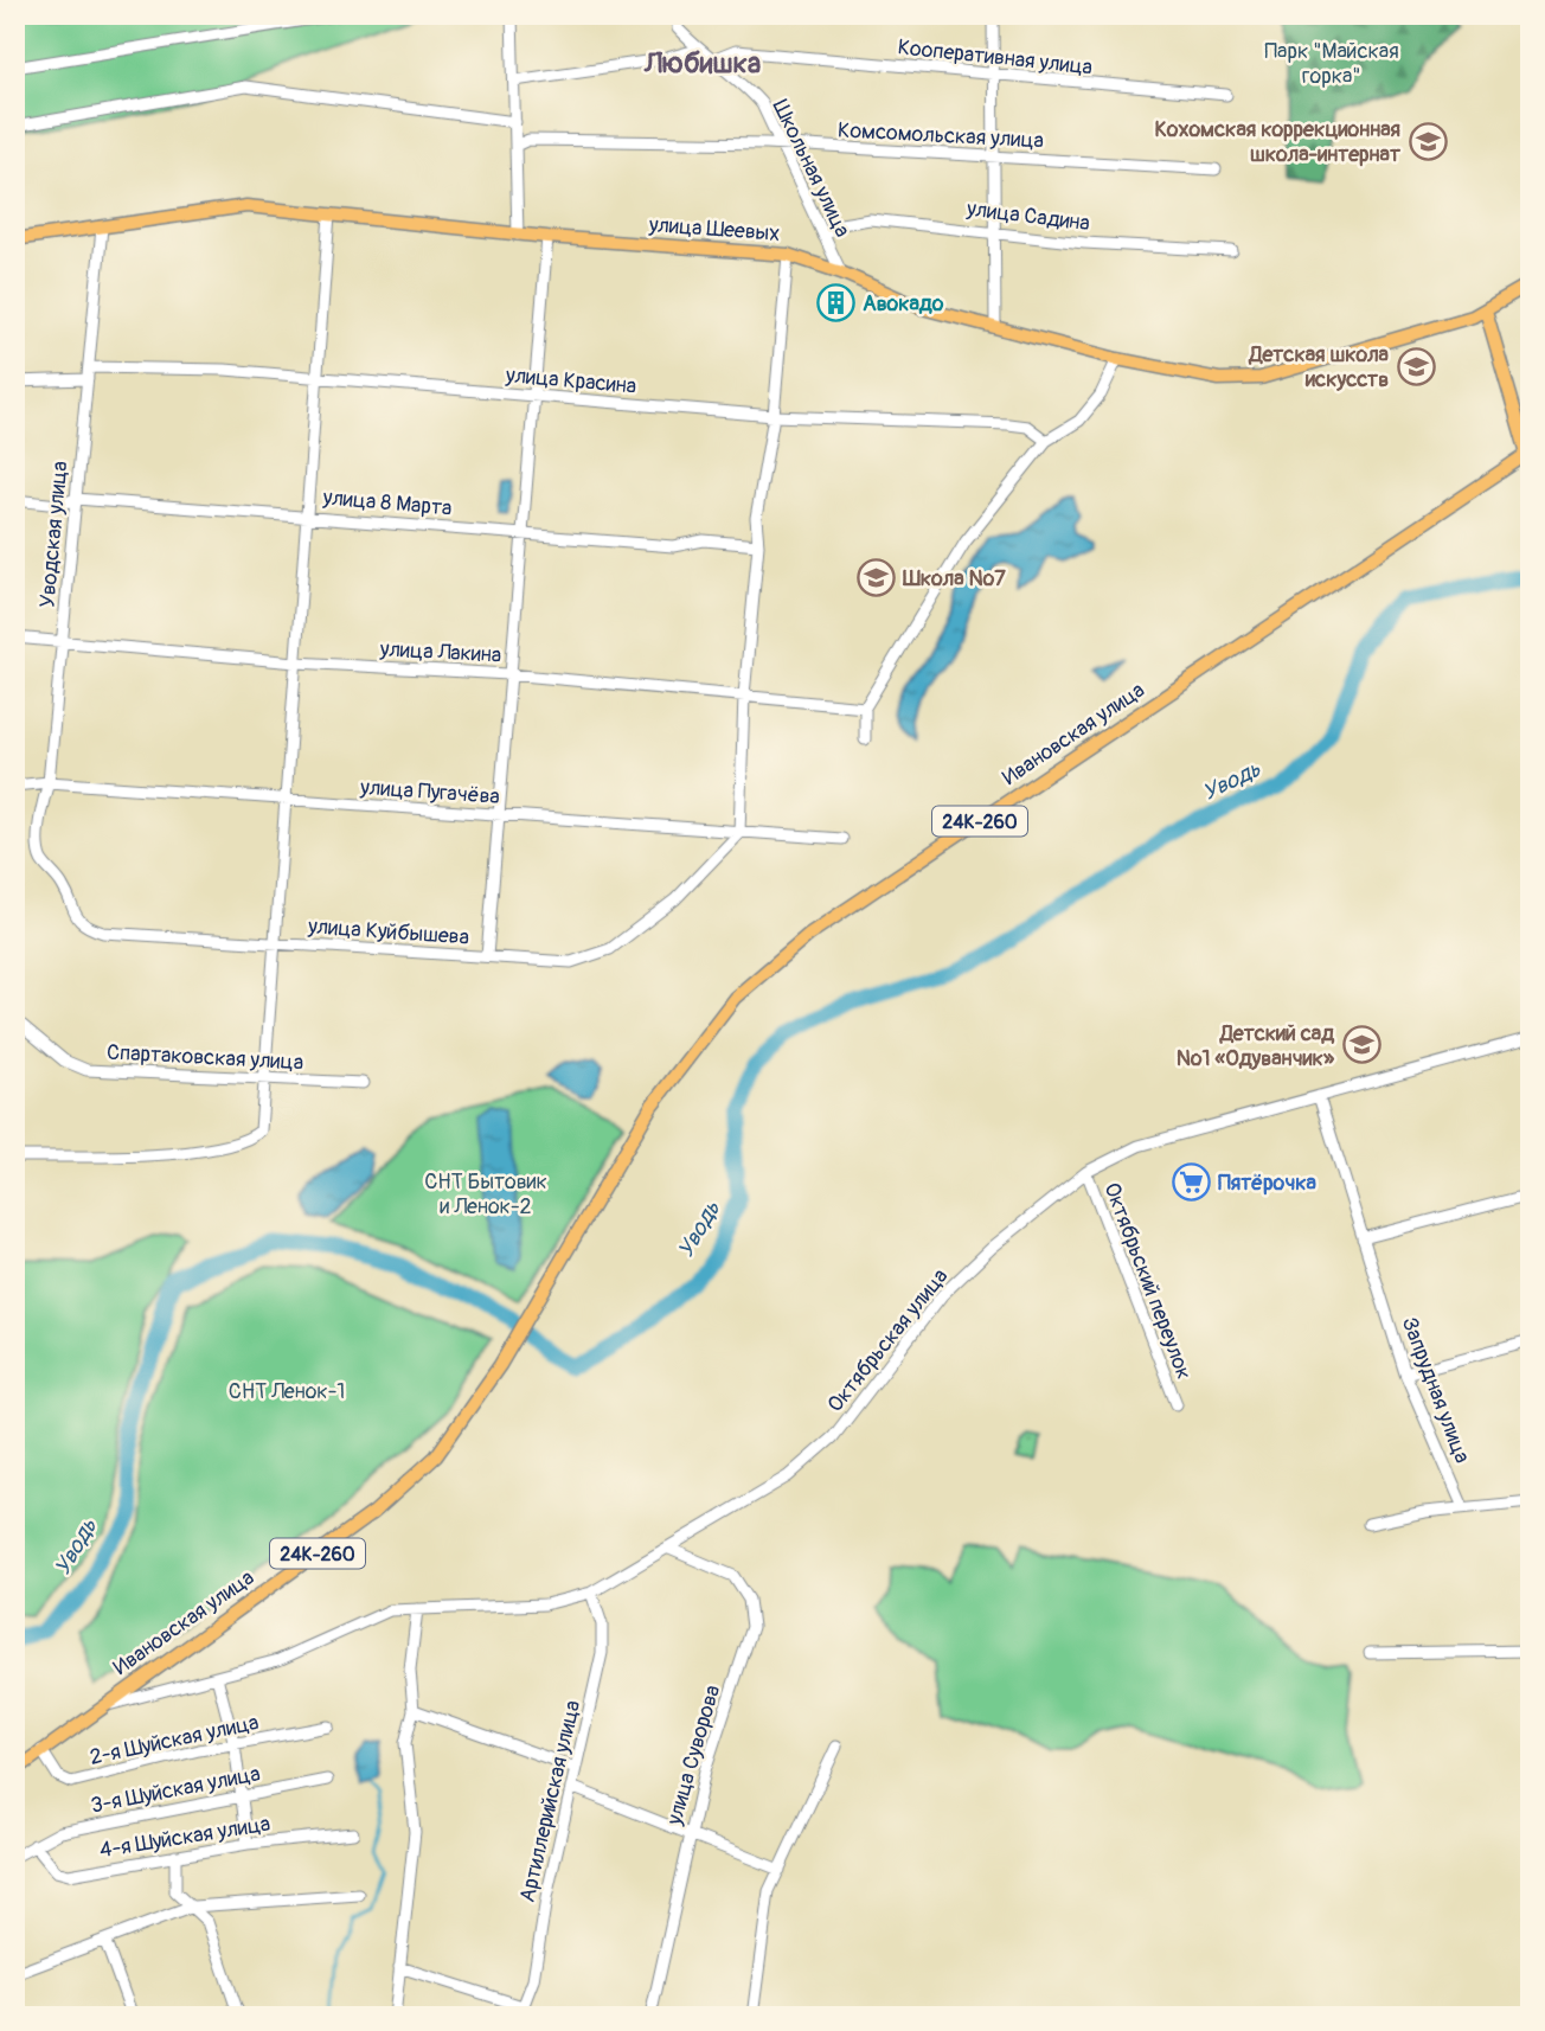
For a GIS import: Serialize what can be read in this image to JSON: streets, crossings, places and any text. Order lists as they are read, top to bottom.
{
  "streets": {
    "main road": ["улица Шеевых", "Ивановская улица", "24К-260"],
    "street": [
      "Кооперативная улица",
      "Комсомольская улица",
      "Школьная улица",
      "улица Садина",
      "улица Красина",
      "улица 8 Марта",
      "Уводская улица",
      "улица Лакина",
      "улица Пугачёва",
      "улица Куйбышева",
      "Спартаковская улица",
      "Октябрьский переулок",
      "Октябрьская улица",
      "Запрудная улица",
      "2-я Шуйская улица",
      "улица Суворова",
      "3-я Шуйская улица",
      "Артиллерийская улица",
      "4-я Шуйская улица"
    ]
  },
  "crossings": [
    ["Кооперативная улица", "Школьная улица"],
    ["Комсомольская улица", "Школьная улица"],
    ["Школьная улица", "улица Садина"],
    ["Школьная улица", "улица Шеевых"],
    ["улица Шеевых", "Уводская улица"],
    ["улица Красина", "Уводская улица"],
    ["улица 8 Марта", "Уводская улица"],
    ["Уводская улица", "улица Лакина"],
    ["Уводская улица", "улица Пугачёва"],
    ["Уводская улица", "улица Куйбышева"],
    ["Ивановская улица", "24К-260"],
    ["Ивановская улица", "Октябрьская улица"],
    ["улица Пугачёва", "улица Куйбышева"],
    ["24К-260", "Октябрьская улица"],
    ["24К-260", "2-я Шуйская улица"],
    ["Октябрьский переулок", "Октябрьская улица"],
    ["Октябрьская улица", "Запрудная улица"],
    ["Октябрьская улица", "улица Суворова"],
    ["Октябрьская улица", "Артиллерийская улица"],
    ["3-я Шуйская улица", "4-я Шуйская улица"]
  ],
  "districts": ["Любишка"],
  "water": ["Уводь"],
  "parks": ["Парк \"Майская горка\"", "СНТ Бытовик и Ленок-2", "СНТ Ленок-1"],
  "places": {
    "school or university": [
      "Кохомская коррекционная школа-интернат",
      "Детская школа искусств",
      "Школа №7",
      "Детский сад №1 «Одуванчик»"
    ],
    "building": ["Авокадо"],
    "supermarket": ["Пятёрочка"]
  }
}
